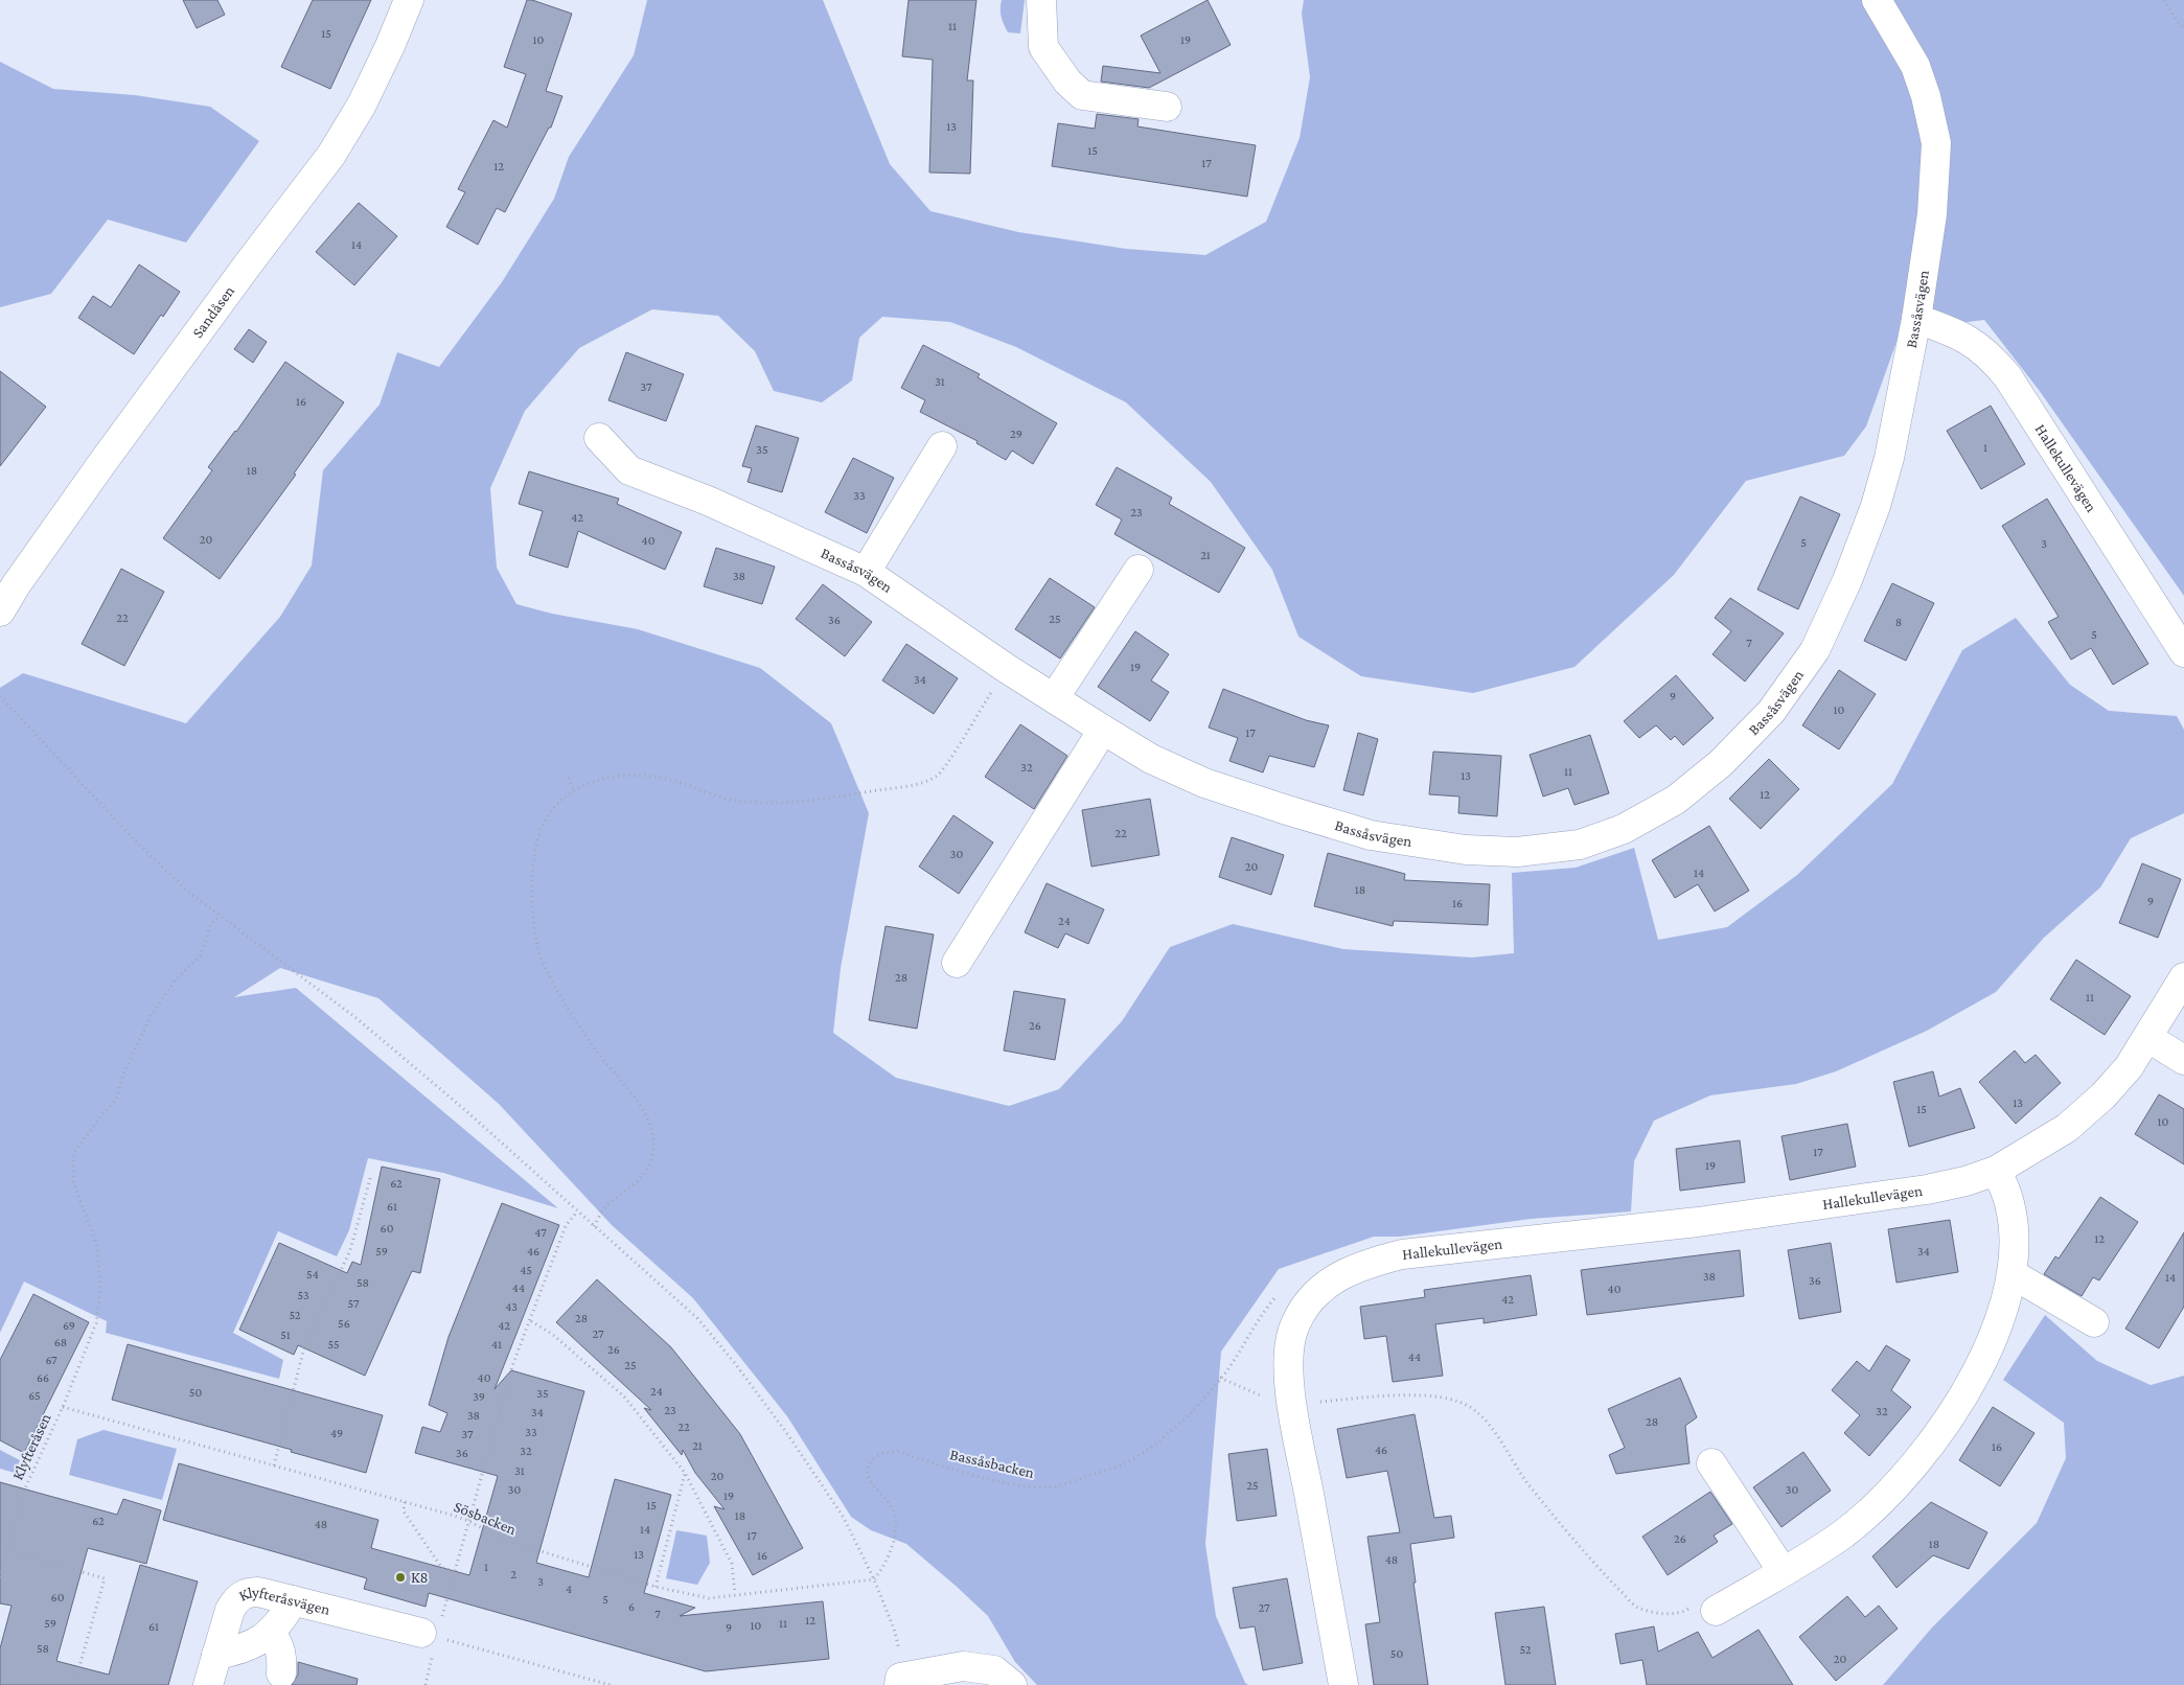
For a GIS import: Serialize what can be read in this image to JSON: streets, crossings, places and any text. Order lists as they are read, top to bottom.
{
  "streets": {
    "street": [
      "Bassåsvägen",
      "Sandåsen",
      "Hallekullevägen",
      "Klyfteråsvägen"
    ],
    "path": ["Klyfteråsen", "Bassåsbacken", "Sösbacken"]
  },
  "crossings": [
    ["Bassåsvägen", "Hallekullevägen"],
    ["Klyfteråsen", "Sösbacken"],
    ["Bassåsbacken", "Sösbacken"]
  ],
  "places": ["K8"],
  "house_numbers": [
    "11",
    "15",
    "10",
    "19",
    "13",
    "15",
    "17",
    "12",
    "14",
    "31",
    "37",
    "16",
    "29",
    "1",
    "35",
    "18",
    "33",
    "23",
    "42",
    "20",
    "40",
    "5",
    "3",
    "21",
    "38",
    "22",
    "25",
    "36",
    "8",
    "5",
    "7",
    "19",
    "34",
    "9",
    "10",
    "17",
    "32",
    "11",
    "13",
    "12",
    "22",
    "30",
    "20",
    "14",
    "18",
    "9",
    "16",
    "24",
    "28",
    "11",
    "26",
    "13",
    "15",
    "10",
    "17",
    "19",
    "62",
    "61",
    "60",
    "47",
    "12",
    "59",
    "46",
    "34",
    "45",
    "54",
    "38",
    "14",
    "36",
    "58",
    "44",
    "40",
    "53",
    "42",
    "57",
    "43",
    "52",
    "28",
    "56",
    "69",
    "42",
    "27",
    "51",
    "68",
    "55",
    "41",
    "26",
    "44",
    "67",
    "25",
    "66",
    "40",
    "24",
    "50",
    "35",
    "65",
    "39",
    "23",
    "32",
    "34",
    "38",
    "28",
    "22",
    "33",
    "49",
    "37",
    "21",
    "16",
    "46",
    "32",
    "36",
    "31",
    "20",
    "25",
    "30",
    "30",
    "19",
    "15",
    "18",
    "62",
    "48",
    "14",
    "17",
    "26",
    "18",
    "13",
    "16",
    "48",
    "1",
    "2",
    "3",
    "4",
    "60",
    "5",
    "6",
    "27",
    "7",
    "12",
    "59",
    "11",
    "10",
    "61",
    "9",
    "58",
    "52",
    "50",
    "20"
  ]
}
